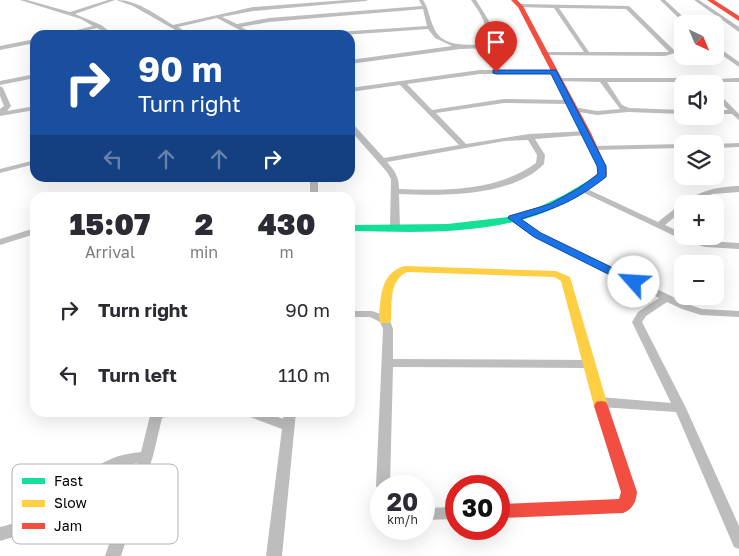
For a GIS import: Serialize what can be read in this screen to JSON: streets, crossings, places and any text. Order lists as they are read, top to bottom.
{
  "legend": ["Fast", "Slow", "Jam"],
  "north": "bottom right",
  "page": {
    "map_buttons": ["+", "−"],
    "turn": ["90 m", "Turn right"],
    "eta": [
      "15:07",
      "Arrival",
      "2",
      "min",
      "430",
      "m"
    ],
    "list": [
      {
        "name": "Turn right",
        "value": "90 m"
      },
      {
        "name": "Turn left",
        "value": "110 m"
      }
    ],
    "speed": "20 km/h",
    "limit": "30"
  }
}
